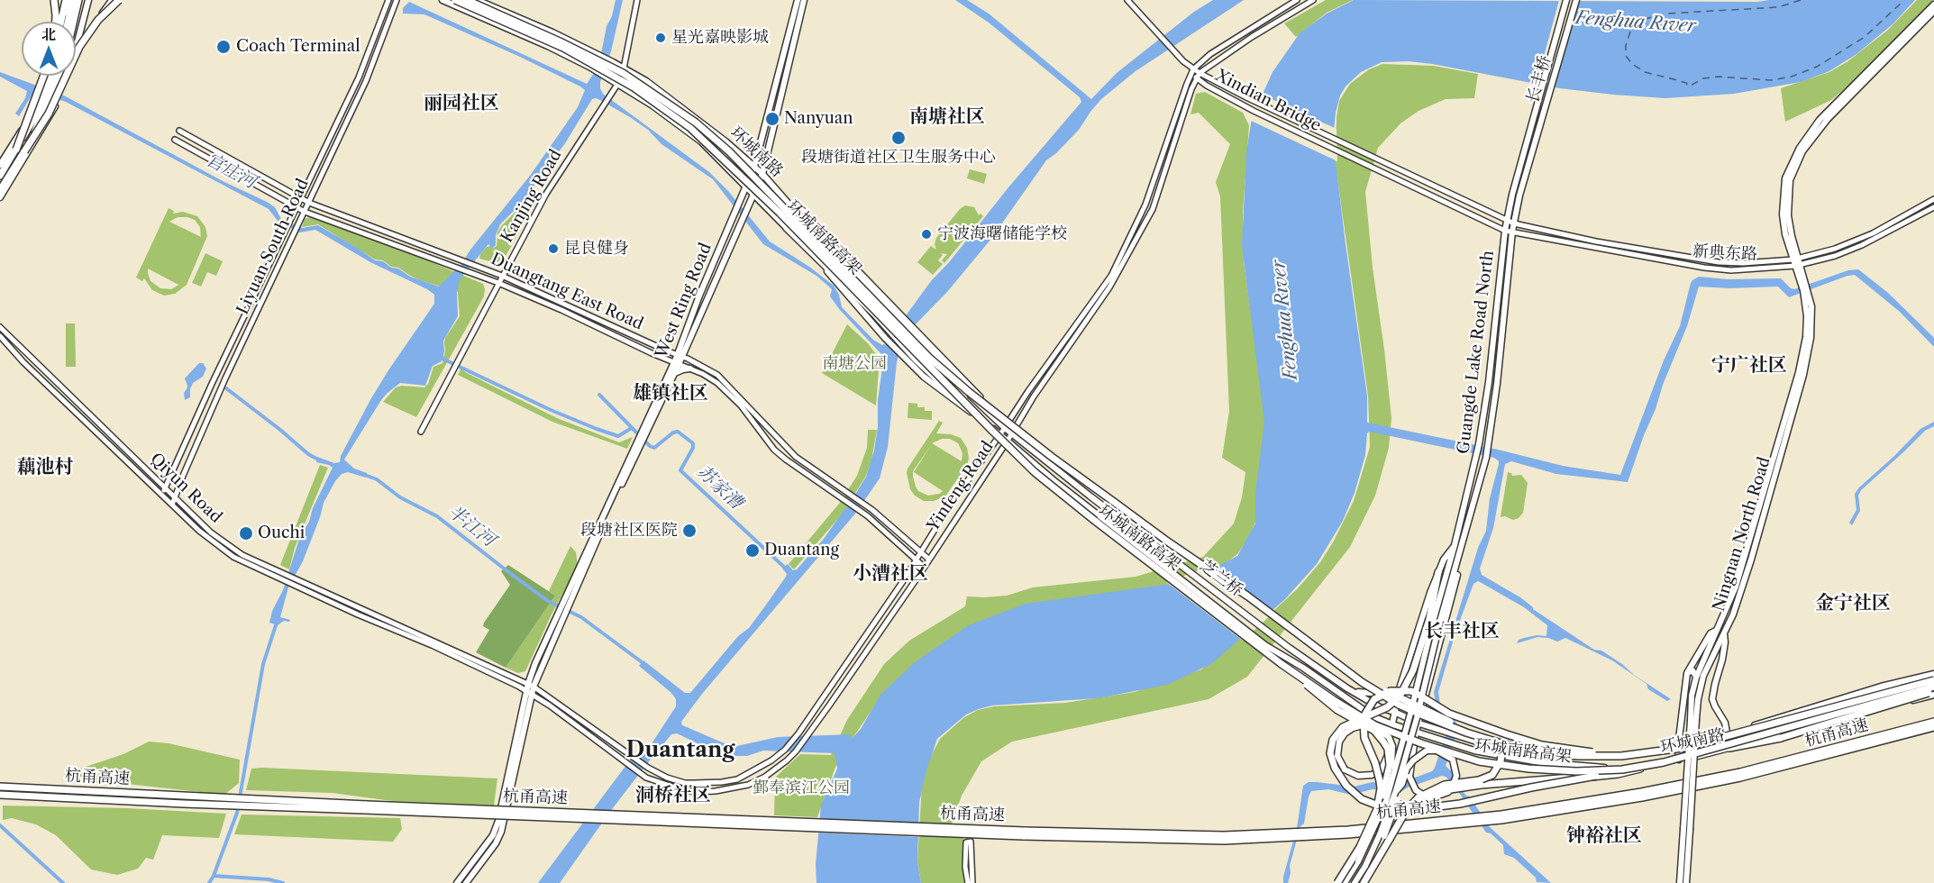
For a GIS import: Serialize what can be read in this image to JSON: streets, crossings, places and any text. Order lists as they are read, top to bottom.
{
  "streets": {
    "highway": ["环城南路高架", "杭甬高速"],
    "main road": [
      "长丰桥",
      "Xindian Bridge",
      "环城南路",
      "Kanjing Road",
      "Liyuan South Road",
      "新典东路",
      "Duangtang East Road",
      "West Ring Road",
      "Guangde Lake Road North",
      "Yinfeng Road",
      "Qiyun Road",
      "Ningnan North Road",
      "芝兰桥"
    ]
  },
  "crossings": [
    ["长丰桥", "Guangde Lake Road North"],
    ["Xindian Bridge", "新典东路"],
    ["Xindian Bridge", "Guangde Lake Road North"],
    ["Xindian Bridge", "Yinfeng Road"],
    ["环城南路", "Kanjing Road"],
    ["环城南路", "环城南路高架"],
    ["环城南路", "West Ring Road"],
    ["环城南路", "Yinfeng Road"],
    ["Kanjing Road", "Duangtang East Road"],
    ["Liyuan South Road", "Duangtang East Road"],
    ["Liyuan South Road", "Qiyun Road"],
    ["新典东路", "Guangde Lake Road North"],
    ["Duangtang East Road", "West Ring Road"],
    ["Duangtang East Road", "Yinfeng Road"],
    ["Yinfeng Road", "Qiyun Road"],
    ["Yinfeng Road", "芝兰桥"]
  ],
  "districts": [
    "丽园社区",
    "南塘社区",
    "宁广社区",
    "雄镇社区",
    "藕池村",
    "小漕社区",
    "金宁社区",
    "长丰社区",
    "Duantang",
    "洞桥社区",
    "钟裕社区"
  ],
  "water": [
    "Fenghua Rıver",
    "官庄河",
    "苏家漕",
    "半江河"
  ],
  "parks": ["南塘公园", "鄞奉滨江公园"],
  "places": [
    "星光嘉映影城",
    "Coach Terminal",
    "Nanyuan",
    "段塘街道社区卫生服务中心",
    "宁波海曙储能学校",
    "昆良健身",
    "段塘社区医院",
    "Ouchi",
    "Duantang"
  ],
  "north": "top"
}
